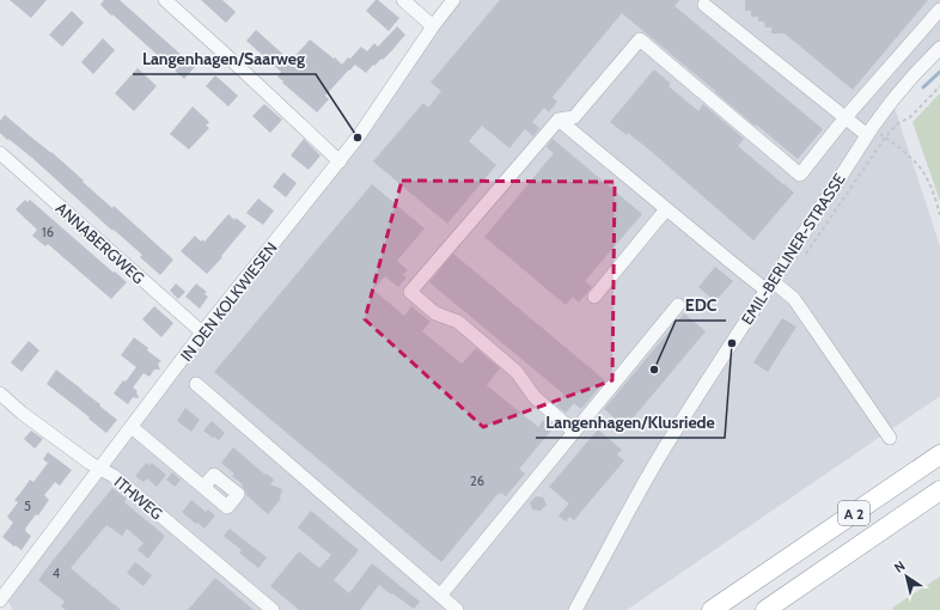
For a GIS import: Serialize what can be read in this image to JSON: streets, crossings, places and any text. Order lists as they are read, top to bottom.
{
  "streets": {
    "highway": ["A 2"],
    "street": [
      "ANNABERGWEG",
      "EMIL-BERLINER-STRASSE",
      "IN DEN KOLKWIESEN",
      "ITHWEG"
    ]
  },
  "crossings": [
    ["ANNABERGWEG", "IN DEN KOLKWIESEN"],
    ["IN DEN KOLKWIESEN", "ITHWEG"]
  ],
  "places": ["Langenhagen/Saarweg", "Langenhagen/Klusriede", "EDC"],
  "house_numbers": [
    "16",
    "26",
    "5",
    "4"
  ],
  "north": "top left"
}
